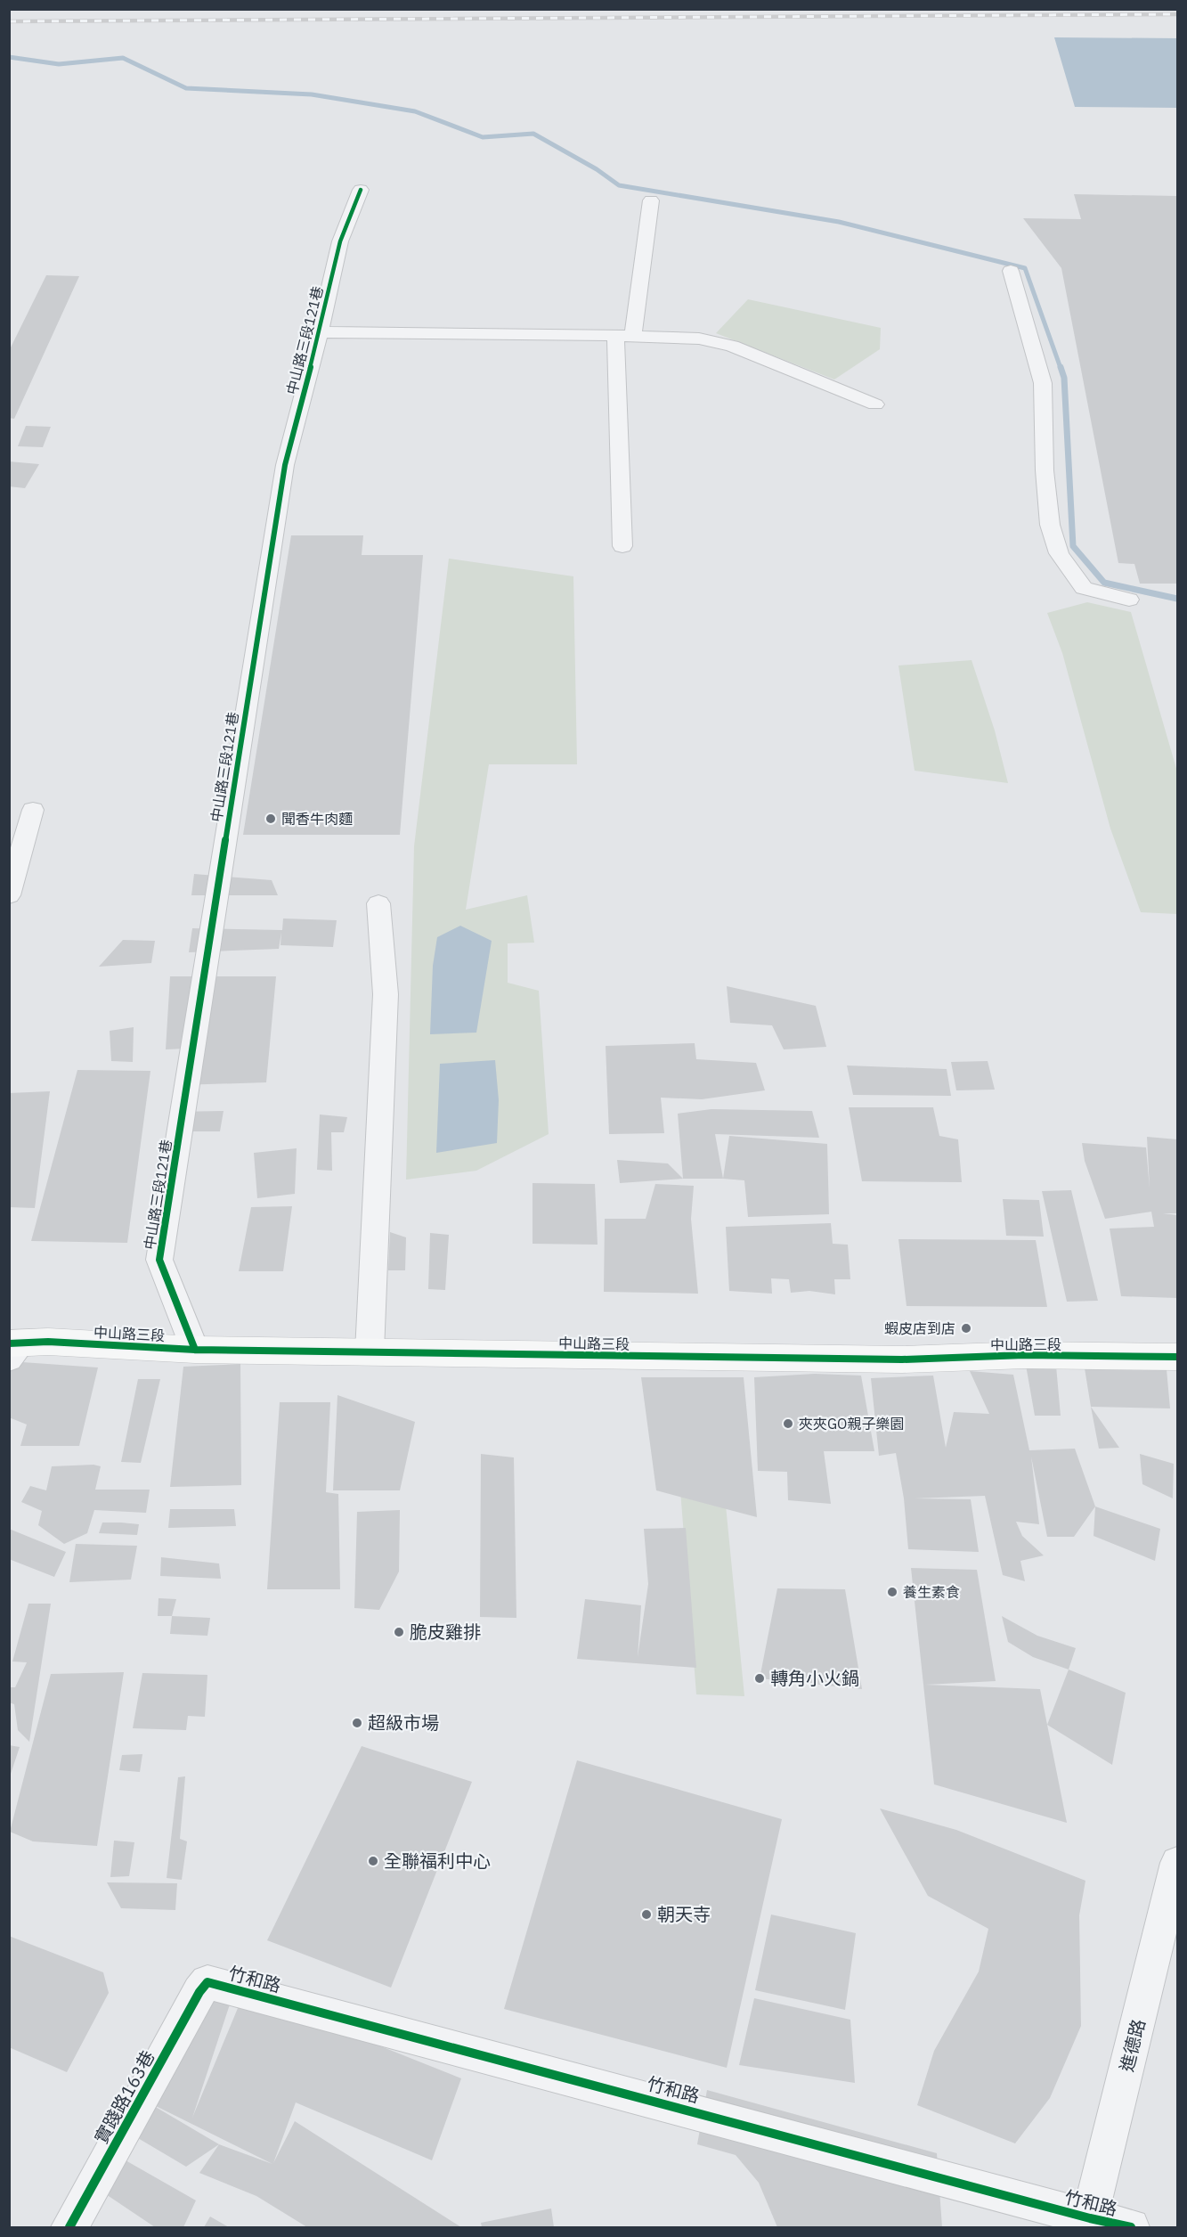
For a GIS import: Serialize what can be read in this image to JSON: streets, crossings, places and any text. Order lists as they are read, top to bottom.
{
  "streets": {
    "main road": ["中山路三段"],
    "street": [
      "中山路三段121巷",
      "竹和路",
      "進德路",
      "實踐路163巷"
    ]
  },
  "crossings": [
    ["中山路三段121巷", "中山路三段"],
    ["竹和路", "進德路"],
    ["竹和路", "實踐路163巷"]
  ],
  "places": [
    "聞香牛肉麵",
    "蝦皮店到店",
    "夾夾GO親子樂園",
    "養生素食",
    "脆皮雞排",
    "轉角小火鍋",
    "超級市場",
    "全聯福利中心",
    "朝天寺"
  ]
}
